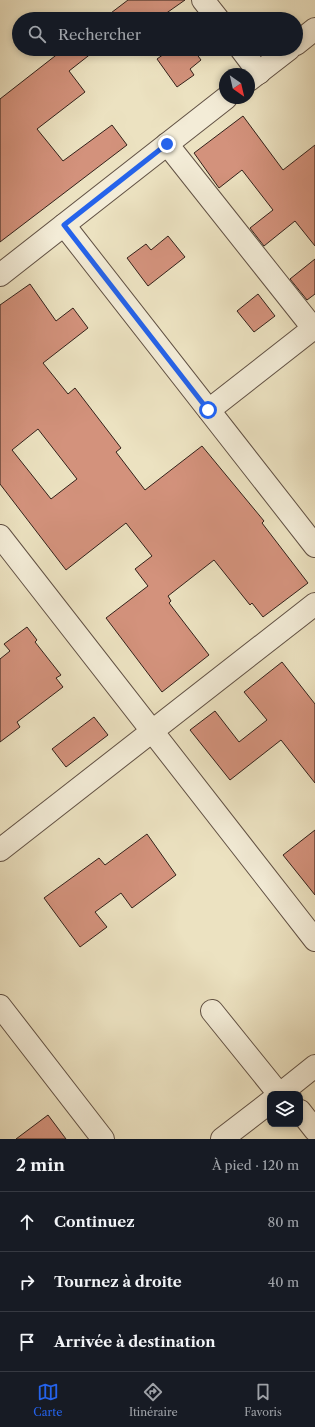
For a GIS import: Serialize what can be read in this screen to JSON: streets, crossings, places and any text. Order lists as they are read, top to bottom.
{
  "north": "bottom right",
  "page": {
    "search": "Rechercher",
    "heading": ["2 min", "À pied · 120 m"],
    "list": [
      ["Continuez", "80 m"],
      ["Tournez à droite", "40 m"],
      "Arrivée à destination"
    ],
    "nav": ["Carte", "Itinéraire", "Favoris"]
  }
}
